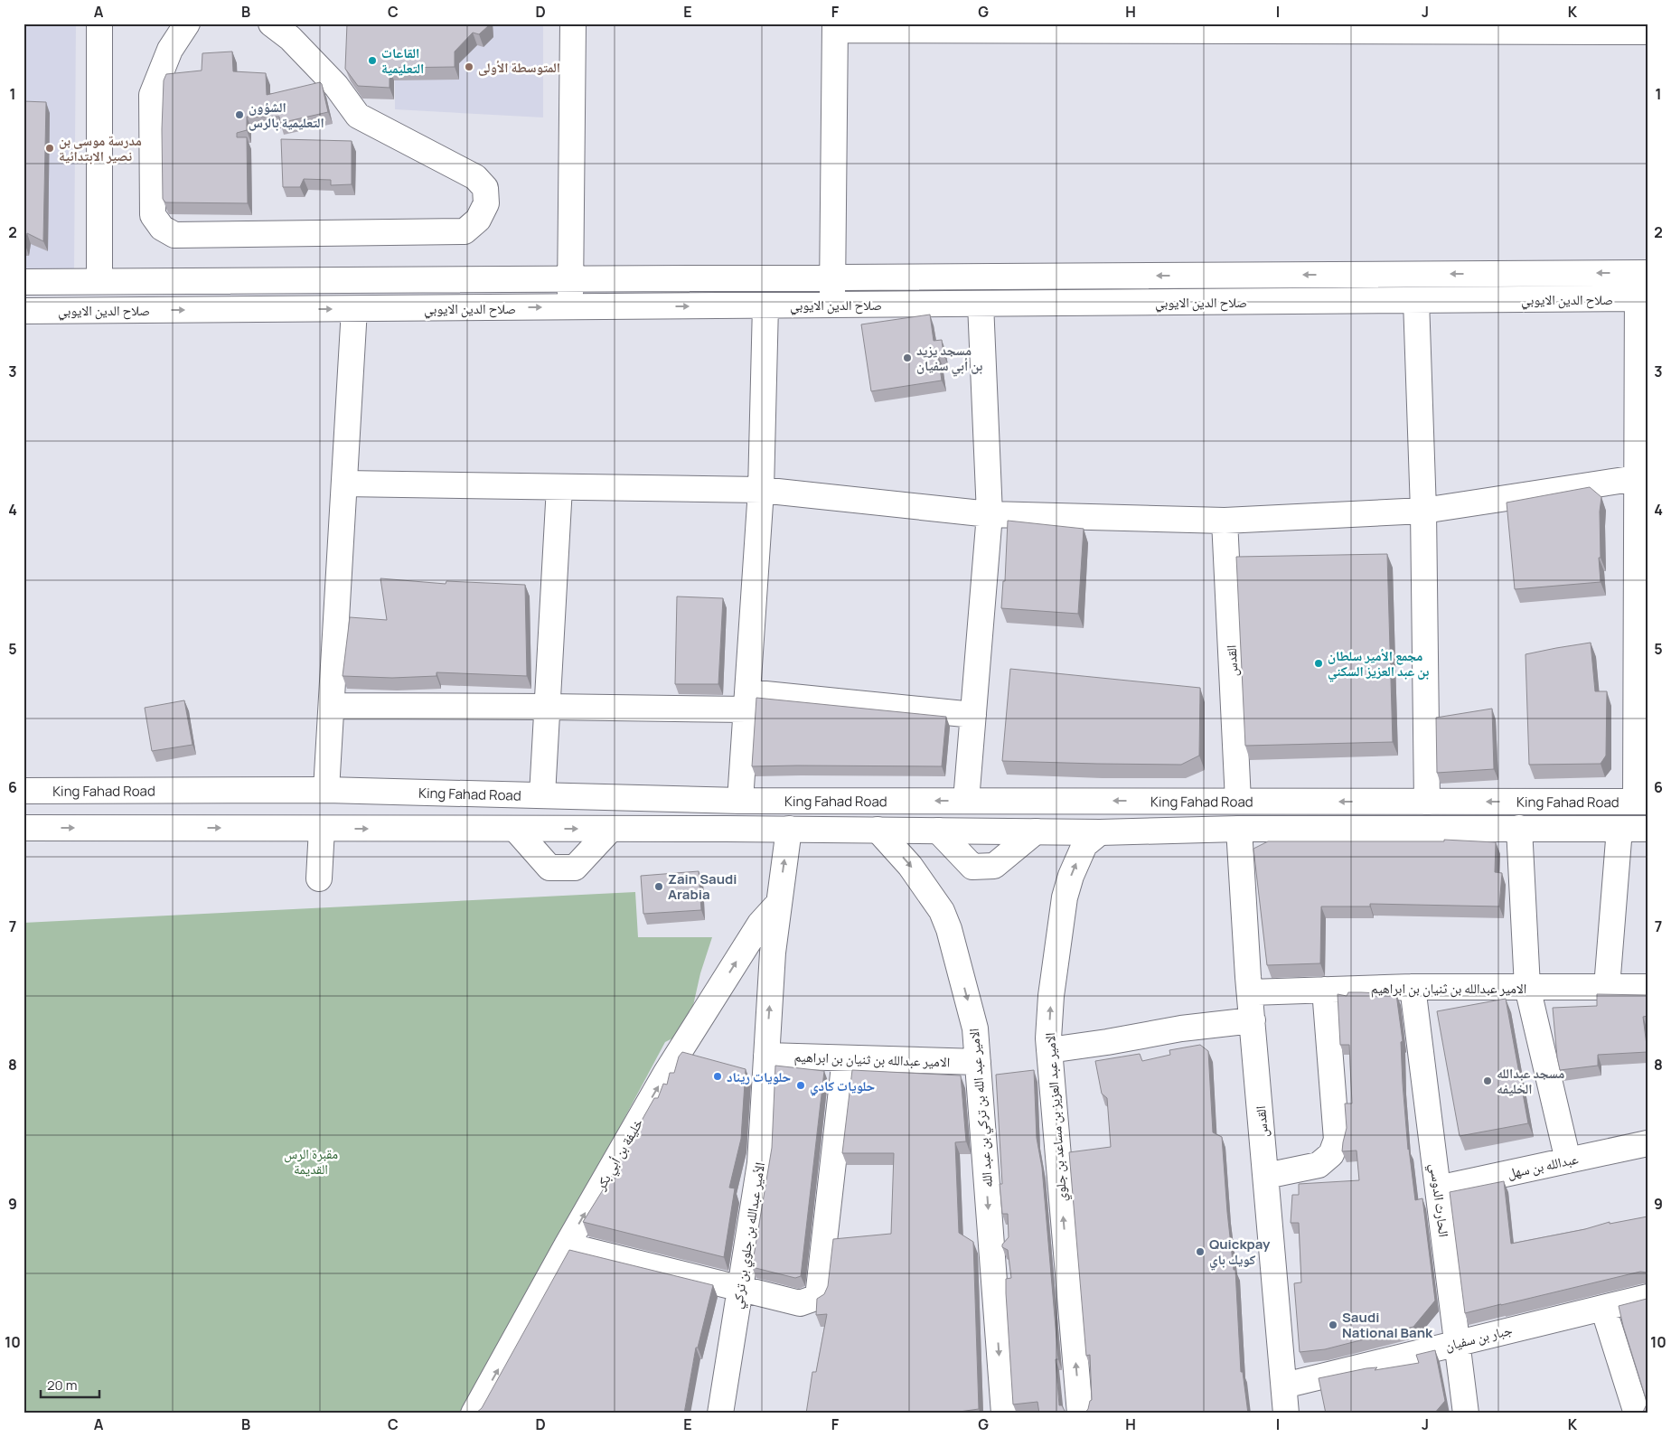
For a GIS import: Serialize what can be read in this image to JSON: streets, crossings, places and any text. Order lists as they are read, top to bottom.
{
  "streets": {
    "street": [
      "صلاح الدين الايوبي",
      "القدس",
      "King Fahad Road",
      "الامير عبدالله بن ثنيان بن ابراهيم",
      "الامير عبد الله بن تركي بن عبد الله",
      "الامير عبد العزيز بن مساعد بن جلوي",
      "خليفة بن أبي بكر",
      "عبدالله بن سهل",
      "الحارث الدوسي",
      "الأمير عبدالله بن جلوي بن تركي",
      "جبار بن سفيان"
    ]
  },
  "crossings": [
    ["القدس", "King Fahad Road"],
    ["القدس", "الامير عبدالله بن ثنيان بن ابراهيم"],
    ["القدس", "جبار بن سفيان"],
    ["King Fahad Road", "الامير عبد الله بن تركي بن عبد الله"],
    ["King Fahad Road", "الامير عبد العزيز بن مساعد بن جلوي"],
    ["الامير عبدالله بن ثنيان بن ابراهيم", "الامير عبد الله بن تركي بن عبد الله"],
    ["الامير عبدالله بن ثنيان بن ابراهيم", "الحارث الدوسي"],
    ["الامير عبدالله بن ثنيان بن ابراهيم", "الأمير عبدالله بن جلوي بن تركي"],
    ["عبدالله بن سهل", "الحارث الدوسي"],
    ["الحارث الدوسي", "جبار بن سفيان"]
  ],
  "one_way": ["الامير عبد العزيز بن مساعد بن جلوي", "خليفة بن أبي بكر"],
  "parks": ["مقبرة الرس القديمة"],
  "places": [
    "القاعات التعليمية",
    "المتوسطة الأولى",
    "الشؤون التعليمية بالرس",
    "مدرسة موسى بن نصير الابتدائية",
    "مسجد يزيد بن أبي سفيان",
    "مجمع الأمير سلطان بن عبد العزيز السكني",
    "Zain Saudi Arabia",
    "حلويات ريناد",
    "مسجد عبدالله الخليفه",
    "حلويات كادي",
    "Quickpay كويك باي",
    "Saudi National Bank"
  ],
  "scale_bar": "20 m",
  "grid": {
    "columns": [
      "A",
      "B",
      "C",
      "D",
      "E",
      "F",
      "G",
      "H",
      "I",
      "J",
      "K"
    ],
    "rows": [
      "1",
      "2",
      "3",
      "4",
      "5",
      "6",
      "7",
      "8",
      "9",
      "10"
    ]
  }
}
